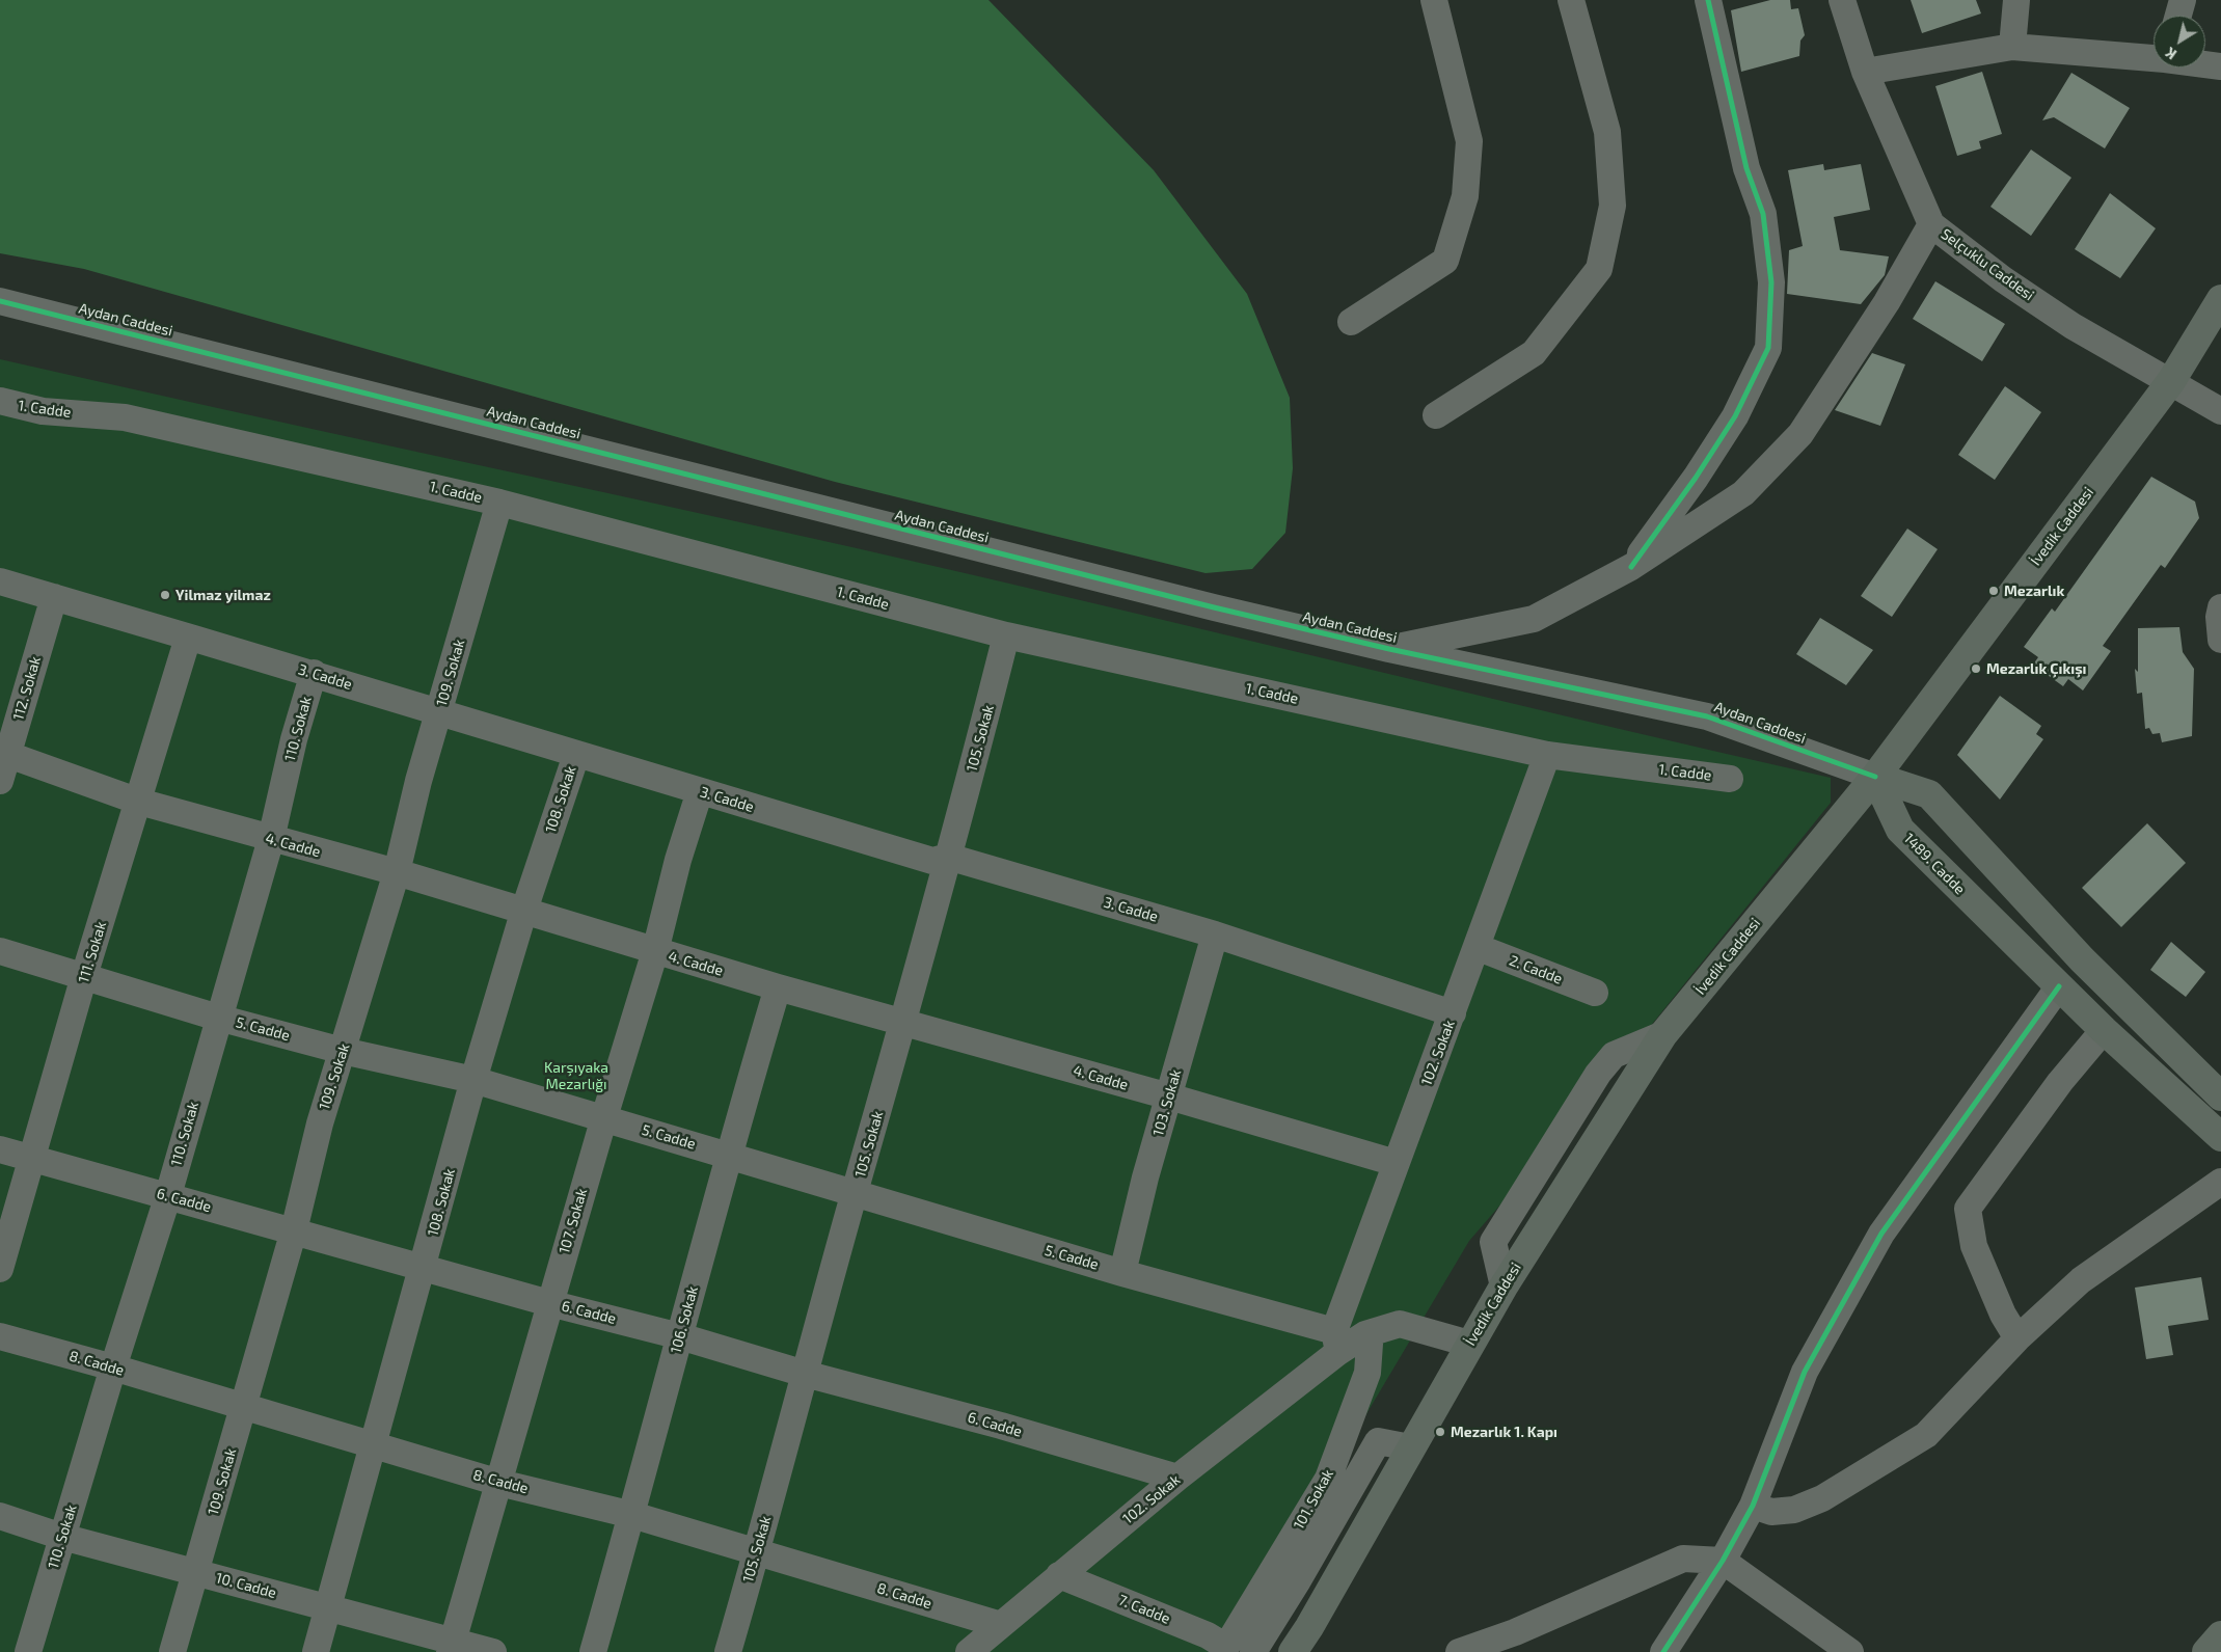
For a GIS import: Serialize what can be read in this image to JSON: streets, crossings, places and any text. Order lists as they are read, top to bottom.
{
  "streets": {
    "main road": ["İvedik Caddesi", "1489. Cadde"],
    "street": [
      "Selçuklu Caddesi",
      "Aydan Caddesi",
      "1. Cadde",
      "109. Sokak",
      "3. Cadde",
      "112. Sokak",
      "110. Sokak",
      "105. Sokak",
      "108. Sokak",
      "4. Cadde",
      "111. Sokak",
      "2. Cadde",
      "5. Cadde",
      "102. Sokak",
      "103. Sokak",
      "6. Cadde",
      "107. Sokak",
      "106. Sokak",
      "8. Cadde",
      "101. Sokak",
      "10. Cadde",
      "7. Cadde"
    ]
  },
  "crossings": [
    ["Selçuklu Caddesi", "İvedik Caddesi"],
    ["Aydan Caddesi", "İvedik Caddesi"],
    ["Aydan Caddesi", "1489. Cadde"],
    ["1. Cadde", "109. Sokak"],
    ["1. Cadde", "105. Sokak"],
    ["1. Cadde", "102. Sokak"],
    ["İvedik Caddesi", "1489. Cadde"],
    ["İvedik Caddesi", "102. Sokak"],
    ["109. Sokak", "3. Cadde"],
    ["109. Sokak", "4. Cadde"],
    ["109. Sokak", "5. Cadde"],
    ["109. Sokak", "6. Cadde"],
    ["109. Sokak", "8. Cadde"],
    ["109. Sokak", "10. Cadde"],
    ["3. Cadde", "112. Sokak"],
    ["3. Cadde", "110. Sokak"],
    ["3. Cadde", "105. Sokak"],
    ["3. Cadde", "108. Sokak"],
    ["3. Cadde", "111. Sokak"],
    ["3. Cadde", "102. Sokak"],
    ["3. Cadde", "103. Sokak"],
    ["3. Cadde", "107. Sokak"],
    ["112. Sokak", "4. Cadde"],
    ["110. Sokak", "4. Cadde"],
    ["110. Sokak", "5. Cadde"],
    ["110. Sokak", "6. Cadde"],
    ["110. Sokak", "8. Cadde"],
    ["110. Sokak", "10. Cadde"],
    ["105. Sokak", "4. Cadde"],
    ["105. Sokak", "5. Cadde"],
    ["105. Sokak", "6. Cadde"],
    ["105. Sokak", "8. Cadde"],
    ["108. Sokak", "4. Cadde"],
    ["108. Sokak", "5. Cadde"],
    ["108. Sokak", "6. Cadde"],
    ["108. Sokak", "8. Cadde"],
    ["108. Sokak", "10. Cadde"],
    ["4. Cadde", "111. Sokak"],
    ["4. Cadde", "102. Sokak"],
    ["4. Cadde", "103. Sokak"],
    ["4. Cadde", "107. Sokak"],
    ["4. Cadde", "106. Sokak"],
    ["111. Sokak", "5. Cadde"],
    ["111. Sokak", "6. Cadde"],
    ["2. Cadde", "102. Sokak"],
    ["5. Cadde", "102. Sokak"],
    ["5. Cadde", "103. Sokak"],
    ["5. Cadde", "107. Sokak"],
    ["5. Cadde", "106. Sokak"],
    ["102. Sokak", "6. Cadde"],
    ["102. Sokak", "8. Cadde"],
    ["102. Sokak", "101. Sokak"],
    ["102. Sokak", "7. Cadde"],
    ["6. Cadde", "107. Sokak"],
    ["6. Cadde", "106. Sokak"],
    ["107. Sokak", "8. Cadde"],
    ["107. Sokak", "10. Cadde"],
    ["106. Sokak", "8. Cadde"],
    ["101. Sokak", "7. Cadde"]
  ],
  "parks": ["Karşıyaka Mezarlığı"],
  "places": [
    "Mezarlık",
    "Yilmaz yilmaz",
    "Mezarlık Çıkışı",
    "Mezarlık 1. Kapı"
  ],
  "north": "bottom left"
}
